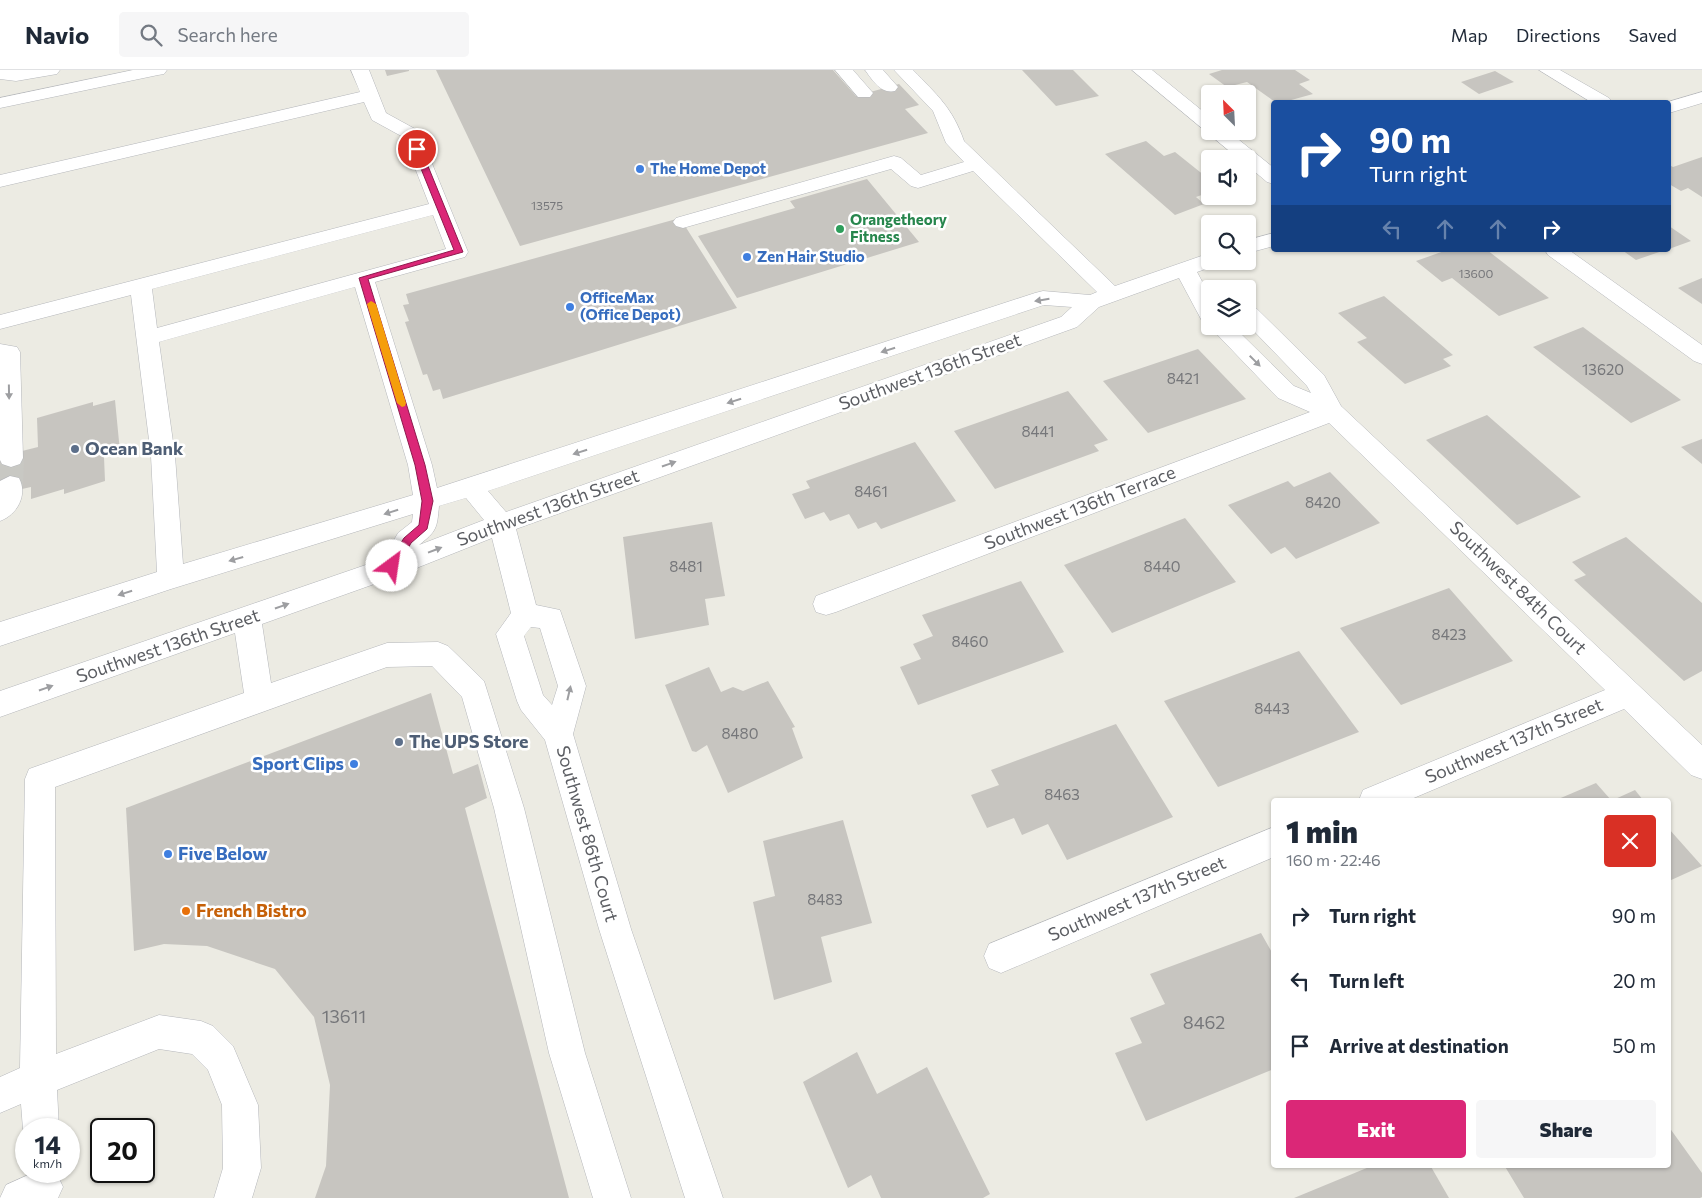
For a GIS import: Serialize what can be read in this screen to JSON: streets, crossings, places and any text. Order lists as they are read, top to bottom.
{
  "streets": {
    "street": [
      "Southwest 136th Street",
      "Southwest 136th Terrace",
      "Southwest 84th Court",
      "Southwest 137th Street",
      "Southwest 86th Court"
    ]
  },
  "crossings": [
    ["Southwest 136th Terrace", "Southwest 84th Court"],
    ["Southwest 84th Court", "Southwest 137th Street"]
  ],
  "places": [
    "The Home Depot",
    "Orangetheory Fitness",
    "Zen Hair Studio",
    "OfficeMax (Office Depot)",
    "Ocean Bank",
    "The UPS Store",
    "Sport Clips",
    "Five Below",
    "French Bistro"
  ],
  "house_numbers": [
    "13575",
    "13600",
    "13620",
    "8421",
    "8441",
    "8461",
    "8420",
    "8481",
    "8440",
    "8423",
    "8460",
    "8443",
    "8480",
    "8463",
    "8483",
    "13611",
    "8462"
  ],
  "north": "top left",
  "page": {
    "header": "Navio",
    "search": "Search here",
    "nav": ["Map", "Directions", "Saved"],
    "turn": ["90 m", "Turn right"],
    "heading": ["1 min", "160 m · 22:46"],
    "list": [
      {
        "name": "Turn right",
        "value": "90 m"
      },
      {
        "name": "Turn left",
        "value": "20 m"
      },
      {
        "name": "Arrive at destination",
        "value": "50 m"
      }
    ],
    "buttons": ["Exit", "Share"],
    "speed": "14 km/h",
    "limit": "20"
  }
}
